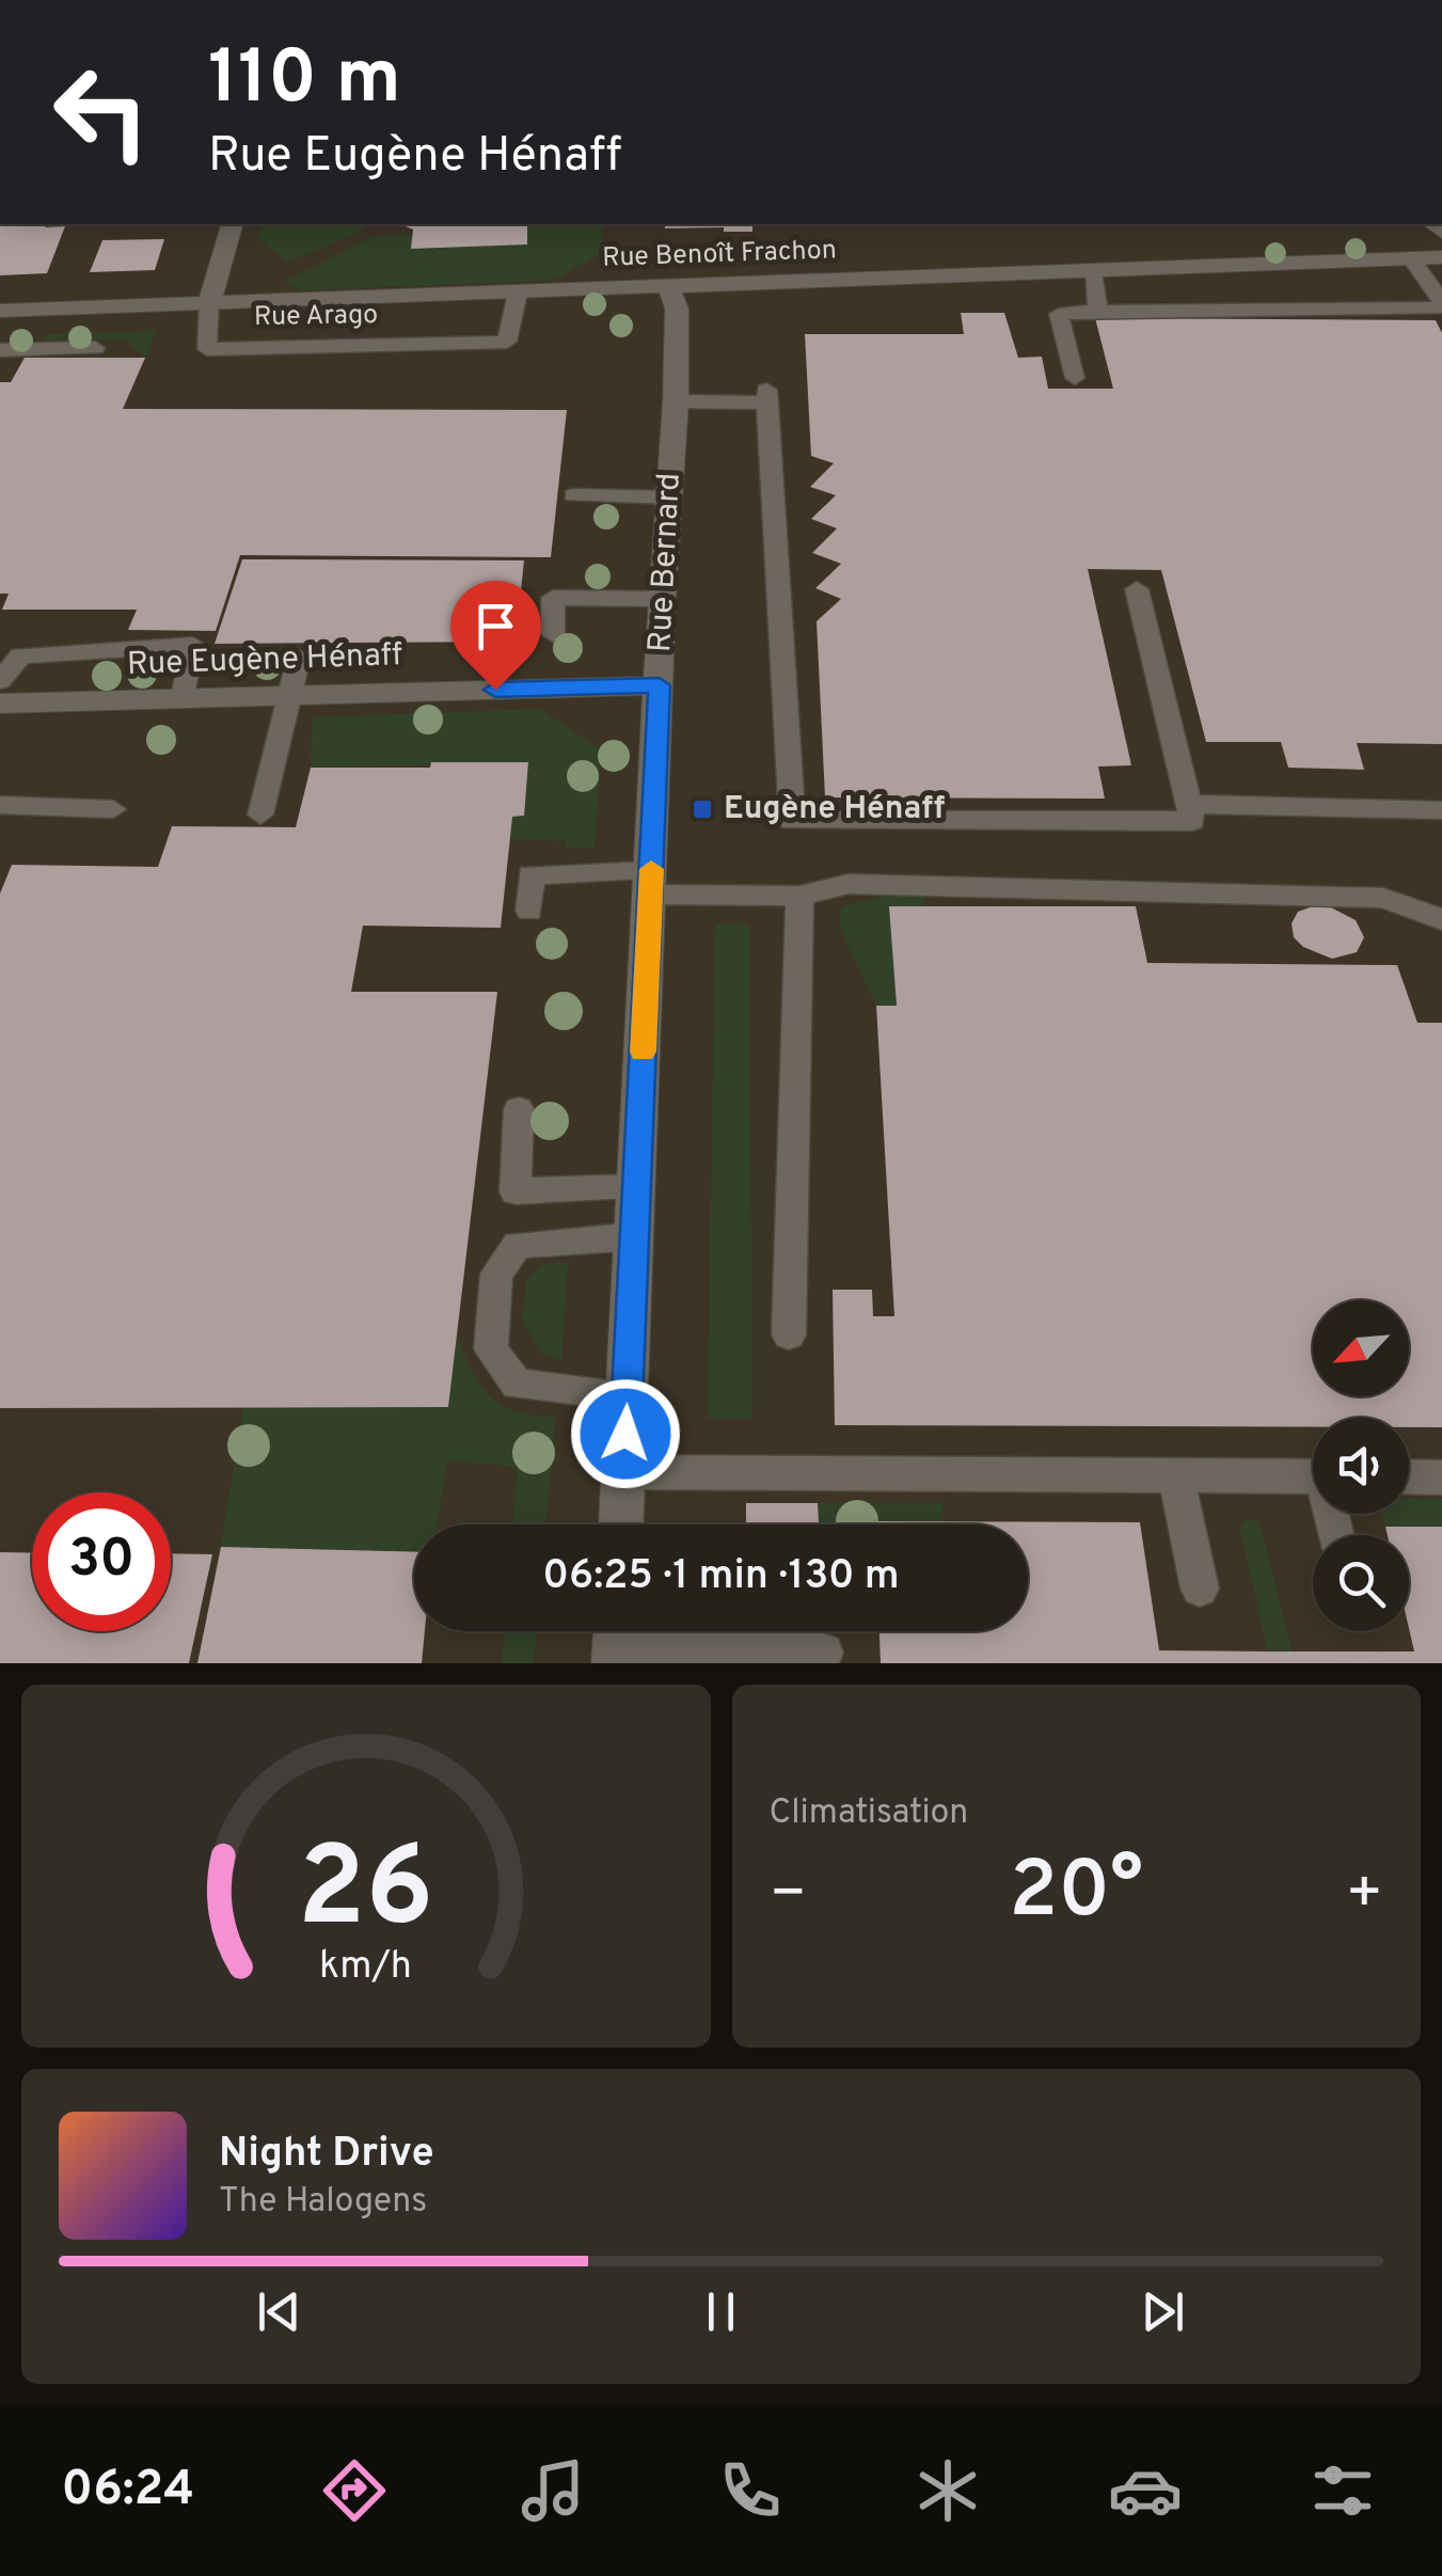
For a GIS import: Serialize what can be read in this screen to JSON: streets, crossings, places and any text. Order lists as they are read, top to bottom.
{
  "streets": {
    "street": [
      "Rue Benoît Frachon",
      "Rue Arago",
      "Rue Bernard",
      "Rue Eugène Hénaff"
    ]
  },
  "crossings": [
    ["Rue Benoît Frachon", "Rue Arago"],
    ["Rue Benoît Frachon", "Rue Bernard"],
    ["Rue Bernard", "Rue Eugène Hénaff"]
  ],
  "places": {
    "transit": ["Eugène Hénaff"]
  },
  "north": "bottom left",
  "page": {
    "turn": ["110 m", "Rue Eugène Hénaff"],
    "limit": "30",
    "trip": "06:25 · 1 min · 130 m",
    "tile": "Climatisation",
    "heat": ["−", "20°", "+"],
    "song": ["Night Drive", "The Halogens"],
    "tabs": "06:24",
    "gauge": ["26", "km/h"]
  }
}
